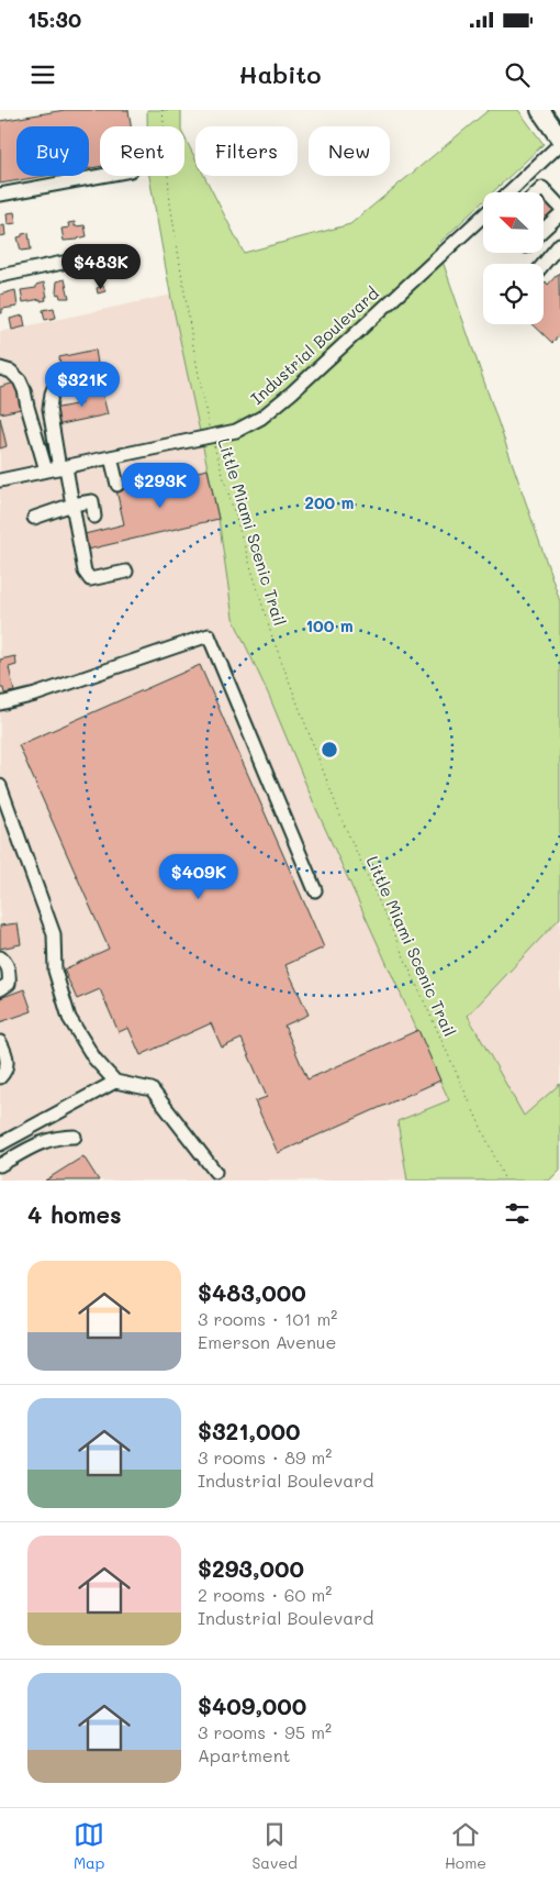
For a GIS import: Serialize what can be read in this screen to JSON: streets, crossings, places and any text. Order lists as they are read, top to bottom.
{
  "streets": {
    "street": ["Industrial Boulevard"],
    "path": ["Little Miami Scenic Trail"]
  },
  "crossings": [
    ["Industrial Boulevard", "Little Miami Scenic Trail"]
  ],
  "north": "top left",
  "page": {
    "status": "15:30",
    "header": "Habito",
    "chip": [
      "Buy",
      "Rent",
      "Filters",
      "New"
    ],
    "price": [
      "$483K",
      "$321K",
      "$293K",
      "$409K"
    ],
    "heading": "4 homes",
    "list": [
      {
        "name": "$483,000",
        "note": "3 rooms · 101 m² · Emerson Avenue"
      },
      {
        "name": "$321,000",
        "note": "3 rooms · 89 m² · Industrial Boulevard"
      },
      {
        "name": "$293,000",
        "note": "2 rooms · 60 m² · Industrial Boulevard"
      },
      {
        "name": "$409,000",
        "note": "3 rooms · 95 m² · Apartment"
      }
    ],
    "tabs": ["Map", "Saved", "Home"]
  },
  "rings": ["200 m", "100 m"]
}
